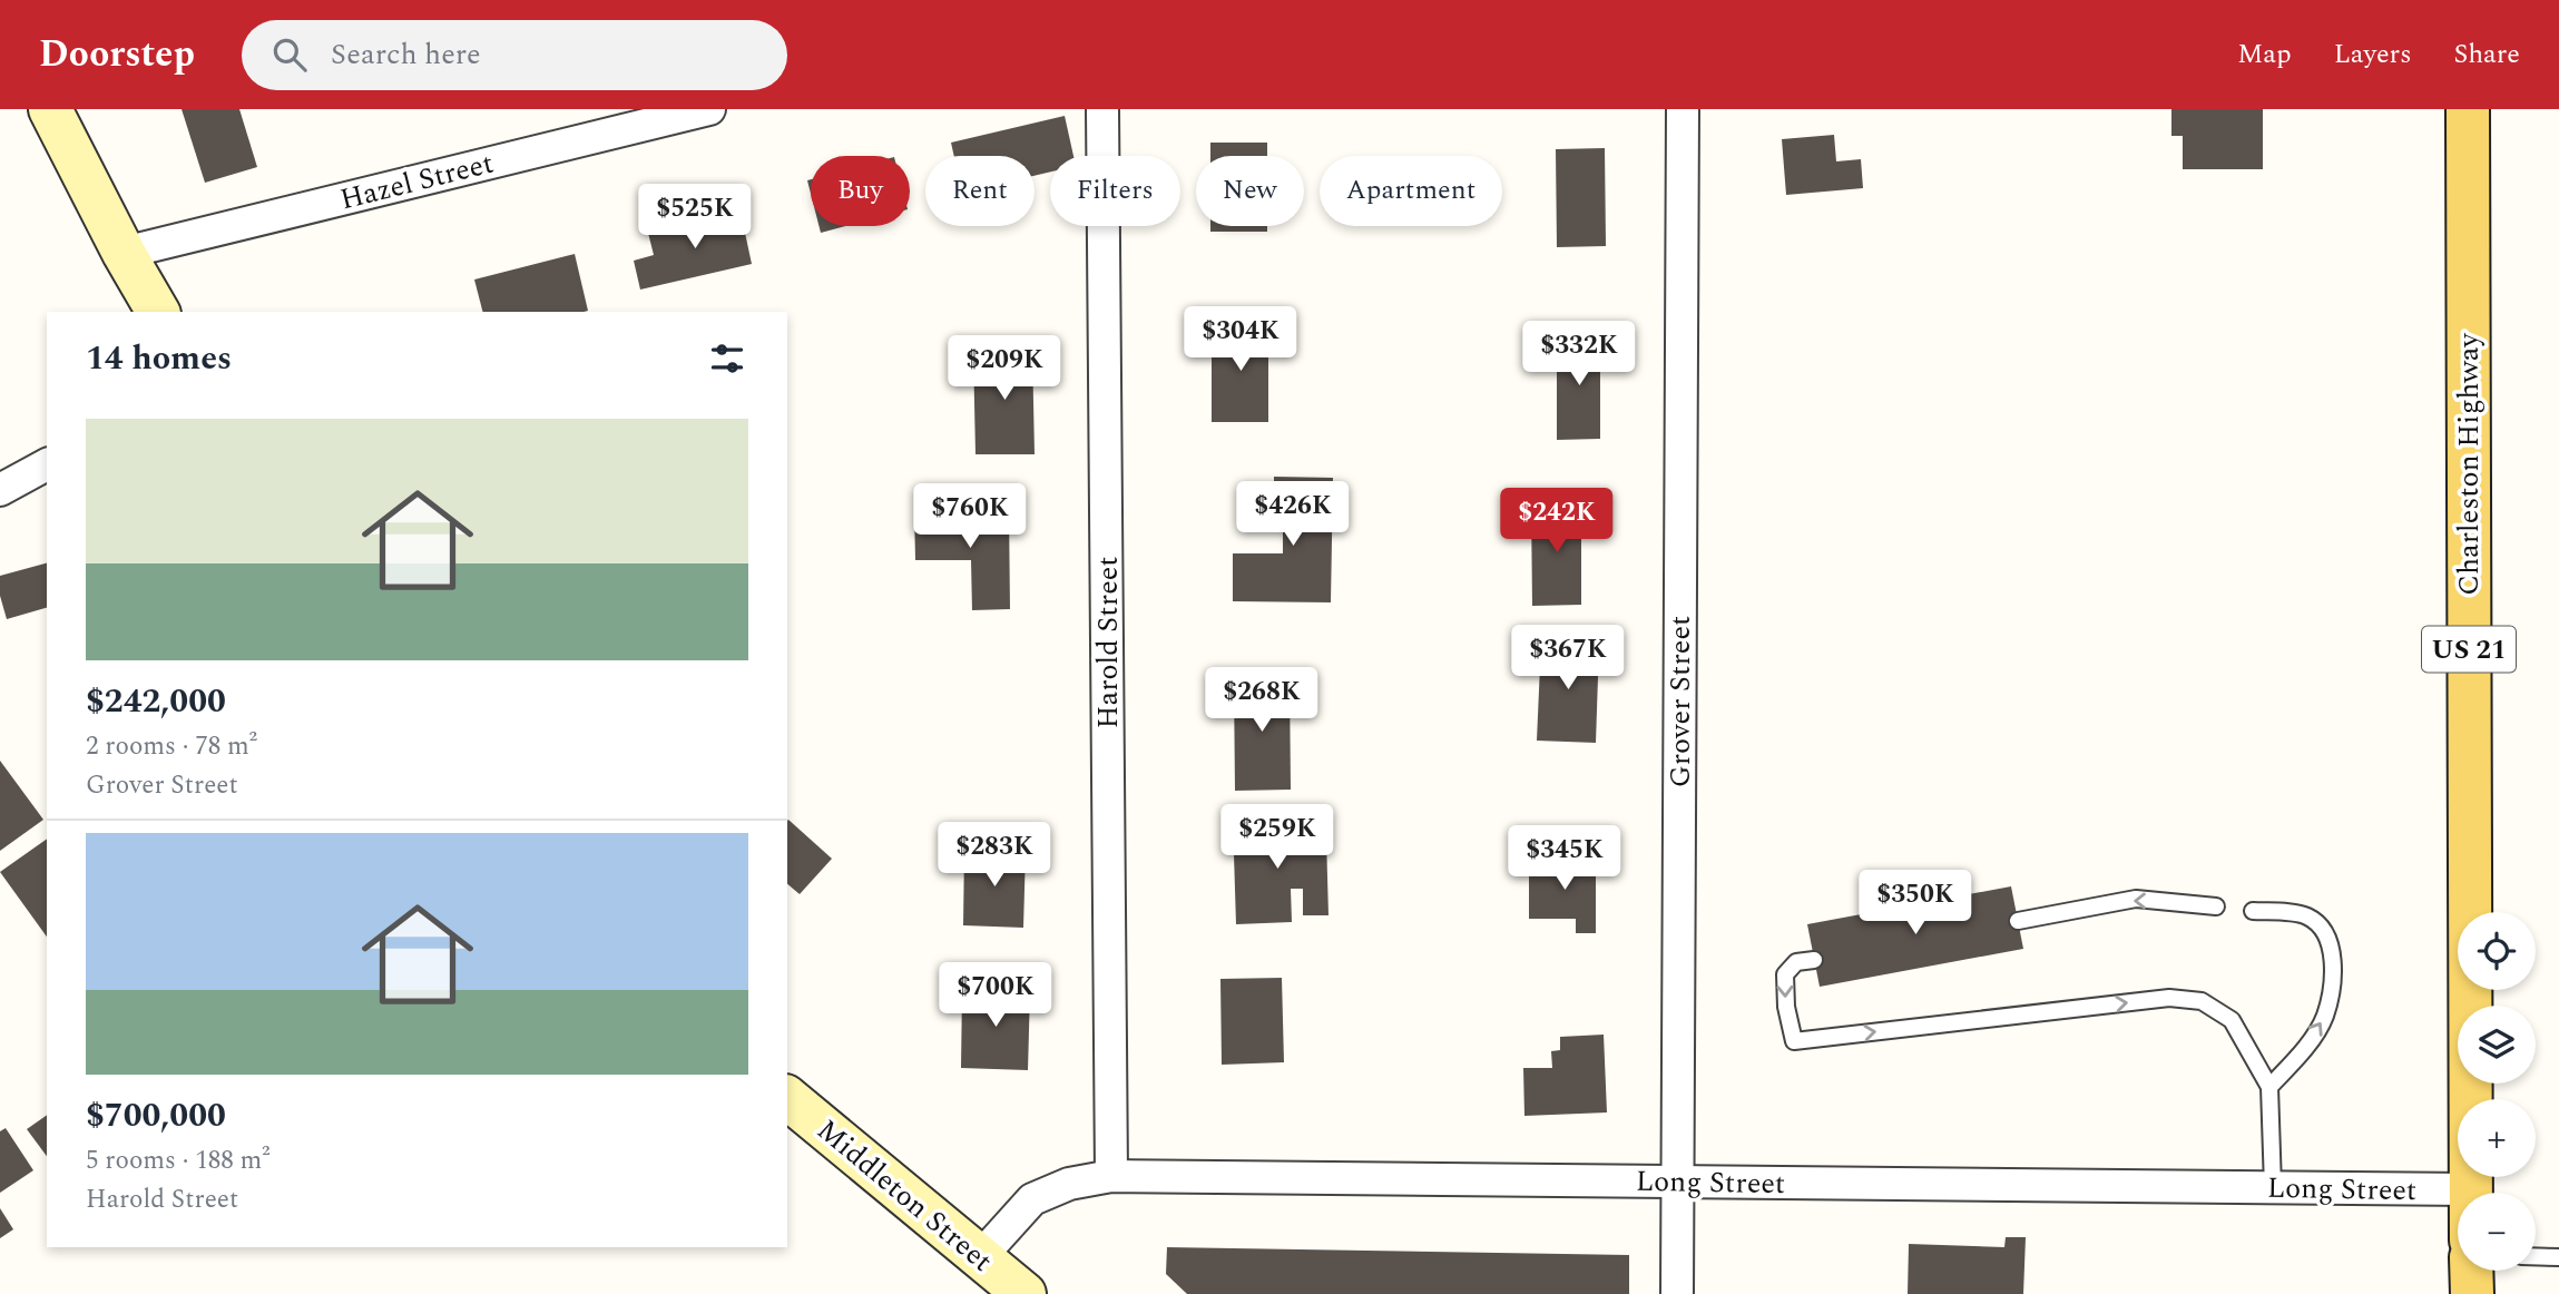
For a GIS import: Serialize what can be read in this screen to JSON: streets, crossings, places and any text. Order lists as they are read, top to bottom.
{
  "streets": {
    "main road": ["Charleston Highway", "US 21"],
    "street": [
      "Hazel Street",
      "Harold Street",
      "Grover Street",
      "Long Street",
      "Middleton Street"
    ]
  },
  "crossings": [
    ["Charleston Highway", "Long Street"],
    ["Harold Street", "Long Street"],
    ["Grover Street", "Long Street"],
    ["Long Street", "Middleton Street"]
  ],
  "page": {
    "header": "Doorstep",
    "search": "Search here",
    "nav": ["Map", "Layers", "Share"],
    "chip": [
      "Buy",
      "Rent",
      "Filters",
      "New",
      "Apartment"
    ],
    "price": [
      "$525K",
      "$304K",
      "$332K",
      "$209K",
      "$426K",
      "$760K",
      "$242K",
      "$367K",
      "$268K",
      "$259K",
      "$283K",
      "$345K",
      "$350K",
      "$700K"
    ],
    "heading": "14 homes",
    "list": [
      {
        "name": "$242,000",
        "note": "2 rooms · 78 m² · Grover Street"
      },
      {
        "name": "$700,000",
        "note": "5 rooms · 188 m² · Harold Street"
      }
    ],
    "map_buttons": ["+", "−"]
  }
}
